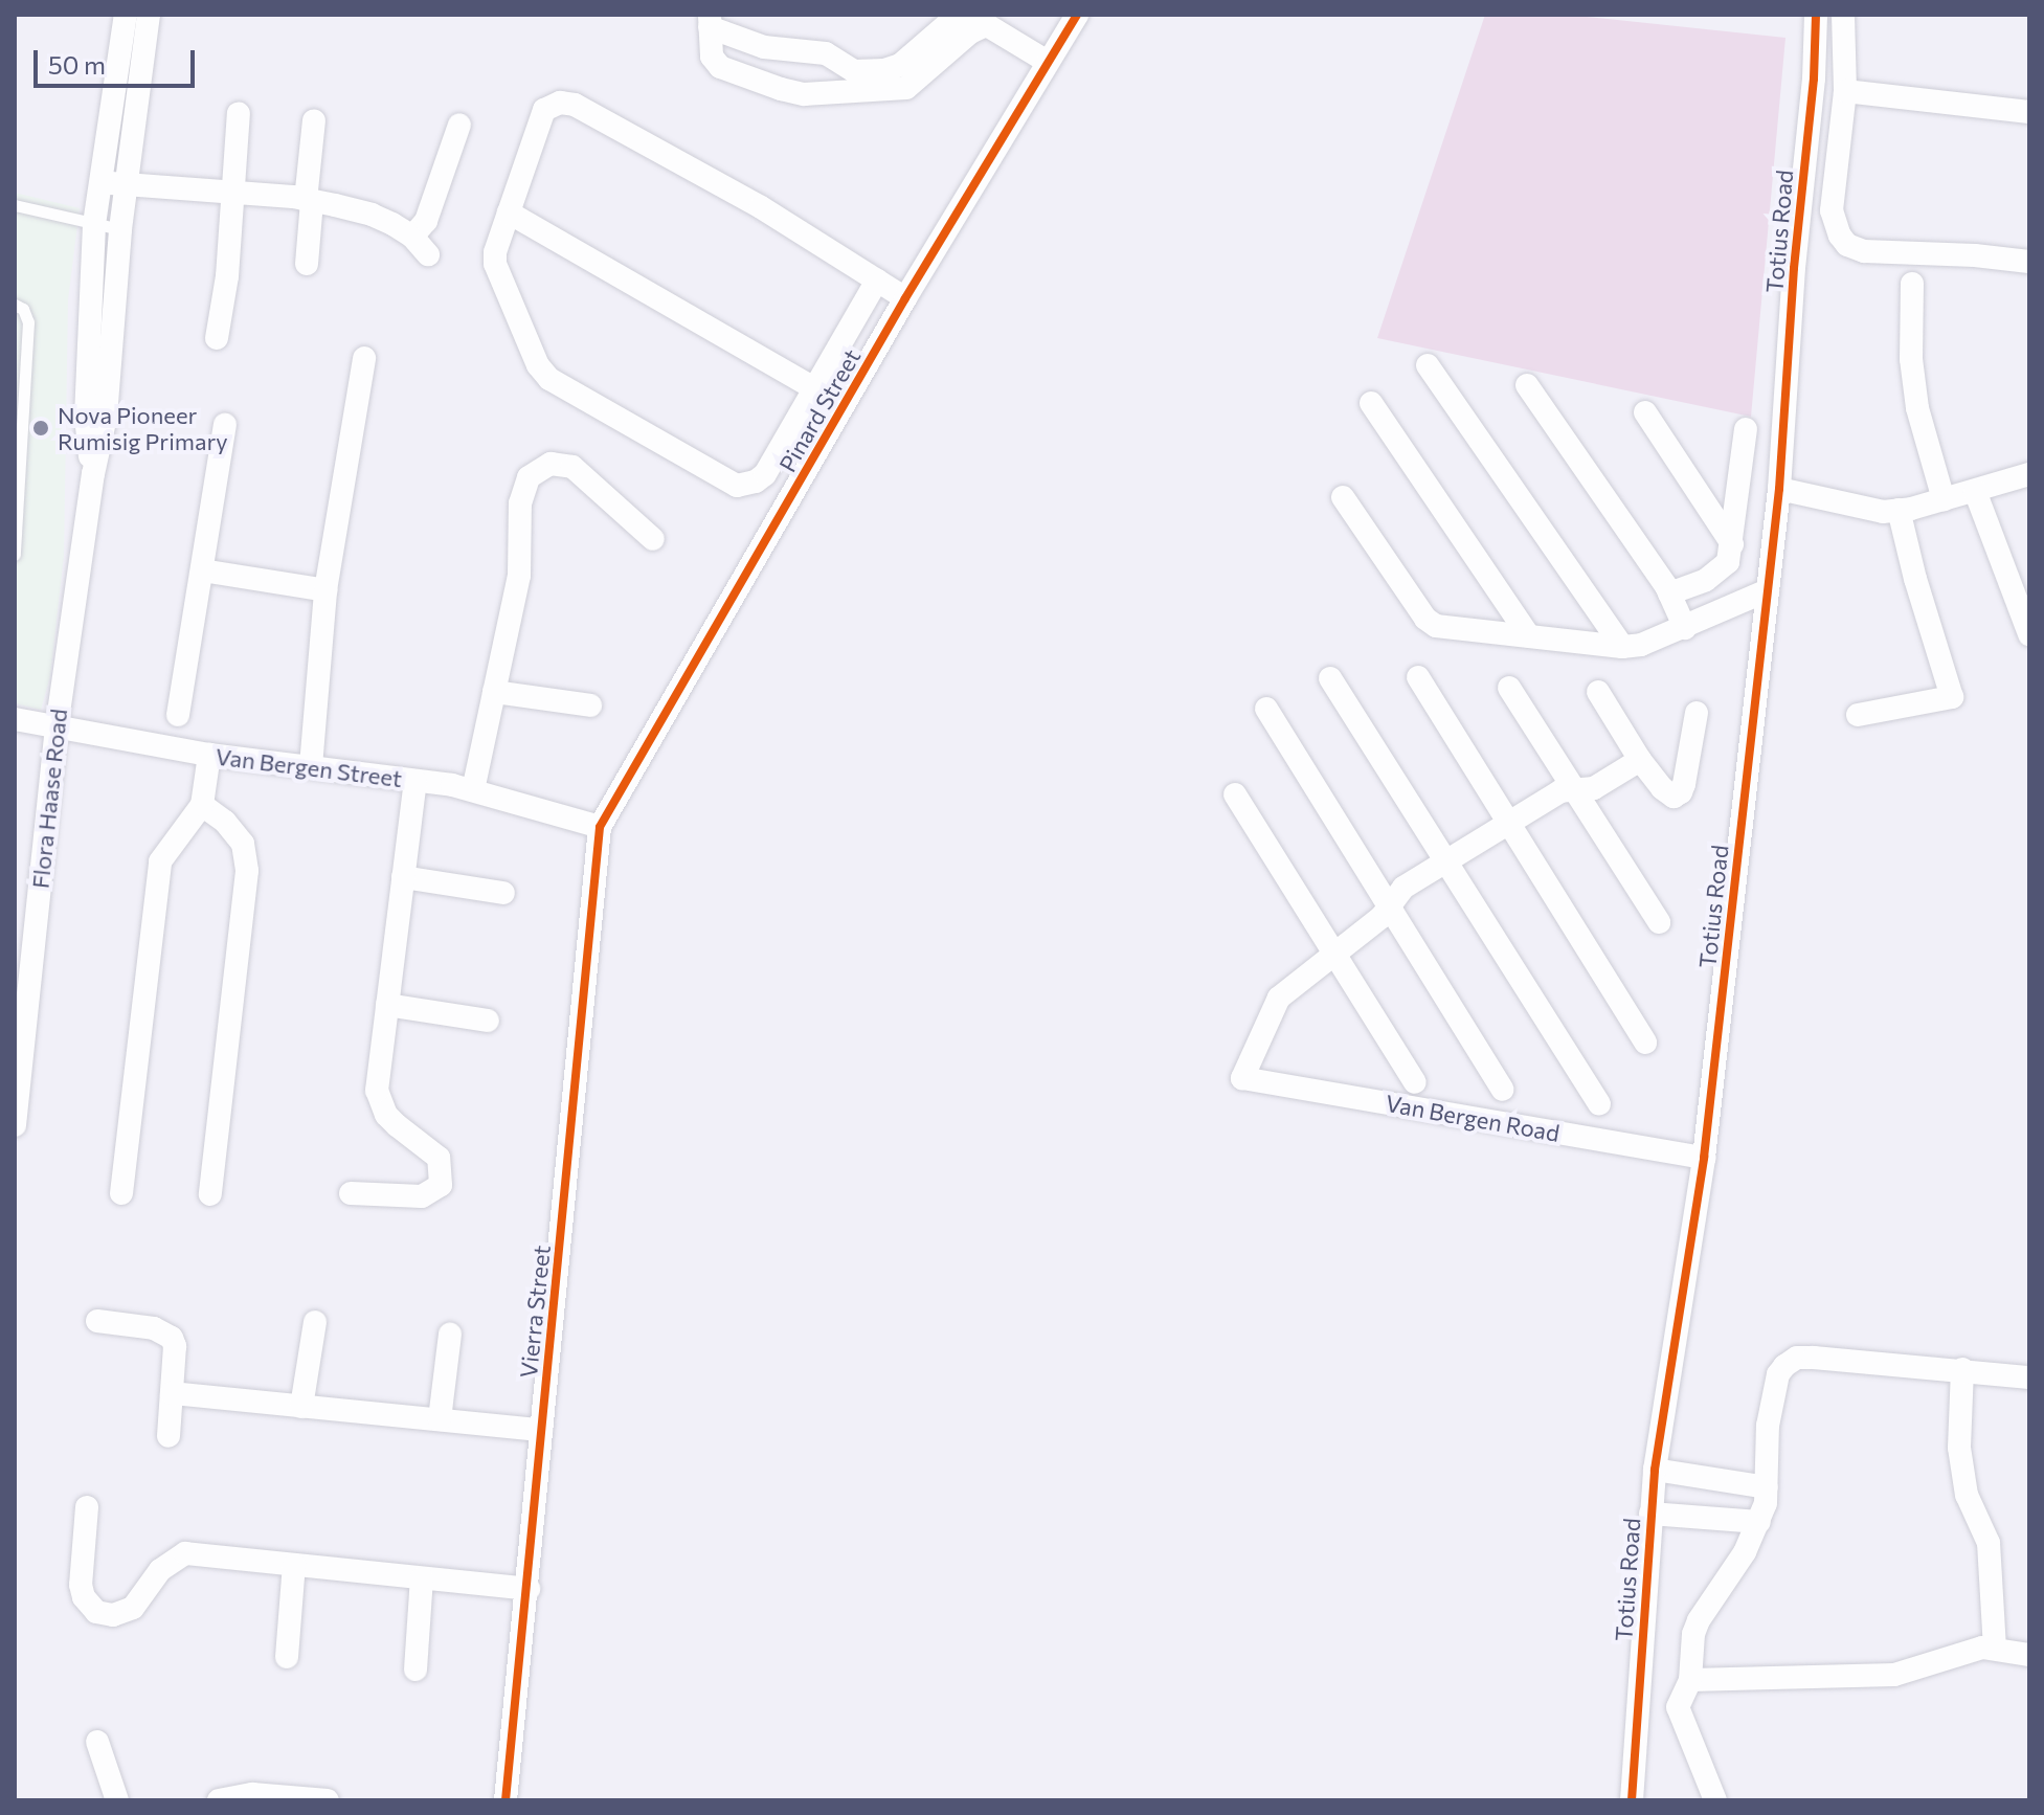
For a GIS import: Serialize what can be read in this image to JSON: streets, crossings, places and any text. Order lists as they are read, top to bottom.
{
  "streets": {
    "street": [
      "Totius Road",
      "Pinard Street",
      "Van Bergen Street",
      "Flora Haase Road",
      "Van Bergen Road",
      "Vierra Street"
    ]
  },
  "crossings": [
    ["Totius Road", "Van Bergen Road"],
    ["Pinard Street", "Van Bergen Street"],
    ["Pinard Street", "Vierra Street"],
    ["Van Bergen Street", "Flora Haase Road"],
    ["Van Bergen Street", "Vierra Street"]
  ],
  "places": ["Nova Pioneer Rumisig Primary"],
  "scale_bar": "50 m"
}
